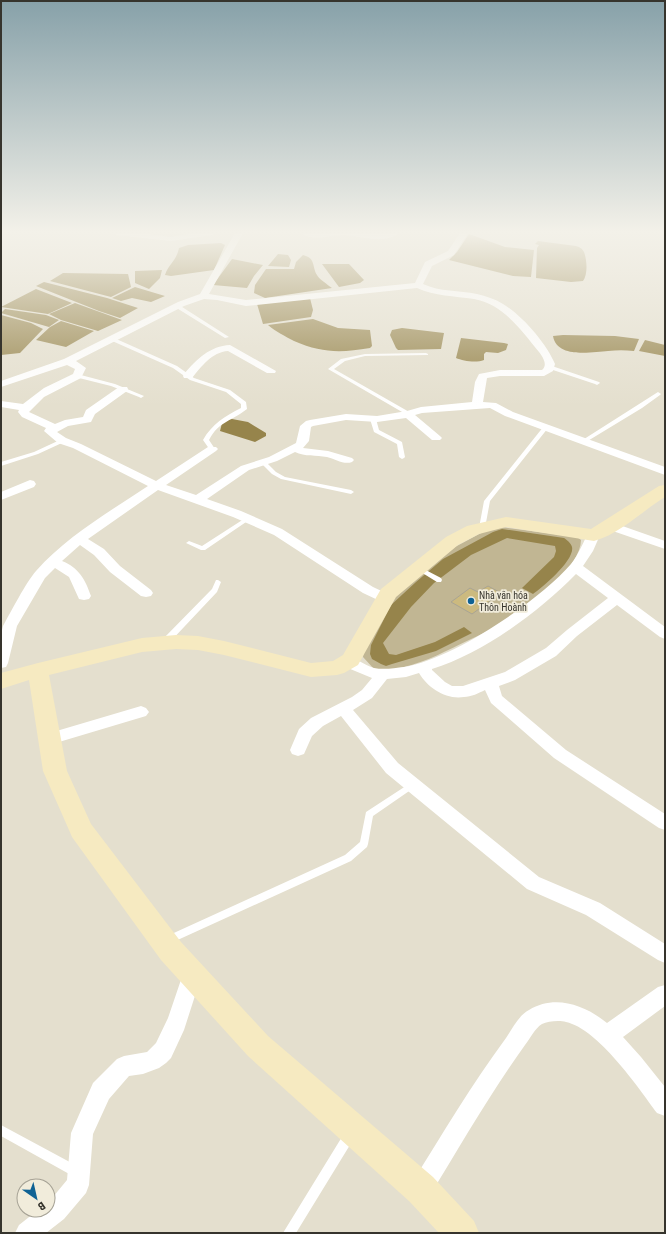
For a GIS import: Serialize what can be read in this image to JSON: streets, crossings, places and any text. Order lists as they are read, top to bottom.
{
  "places": ["Nhà văn hóa Thôn Hoành"],
  "north": "bottom right"
}
